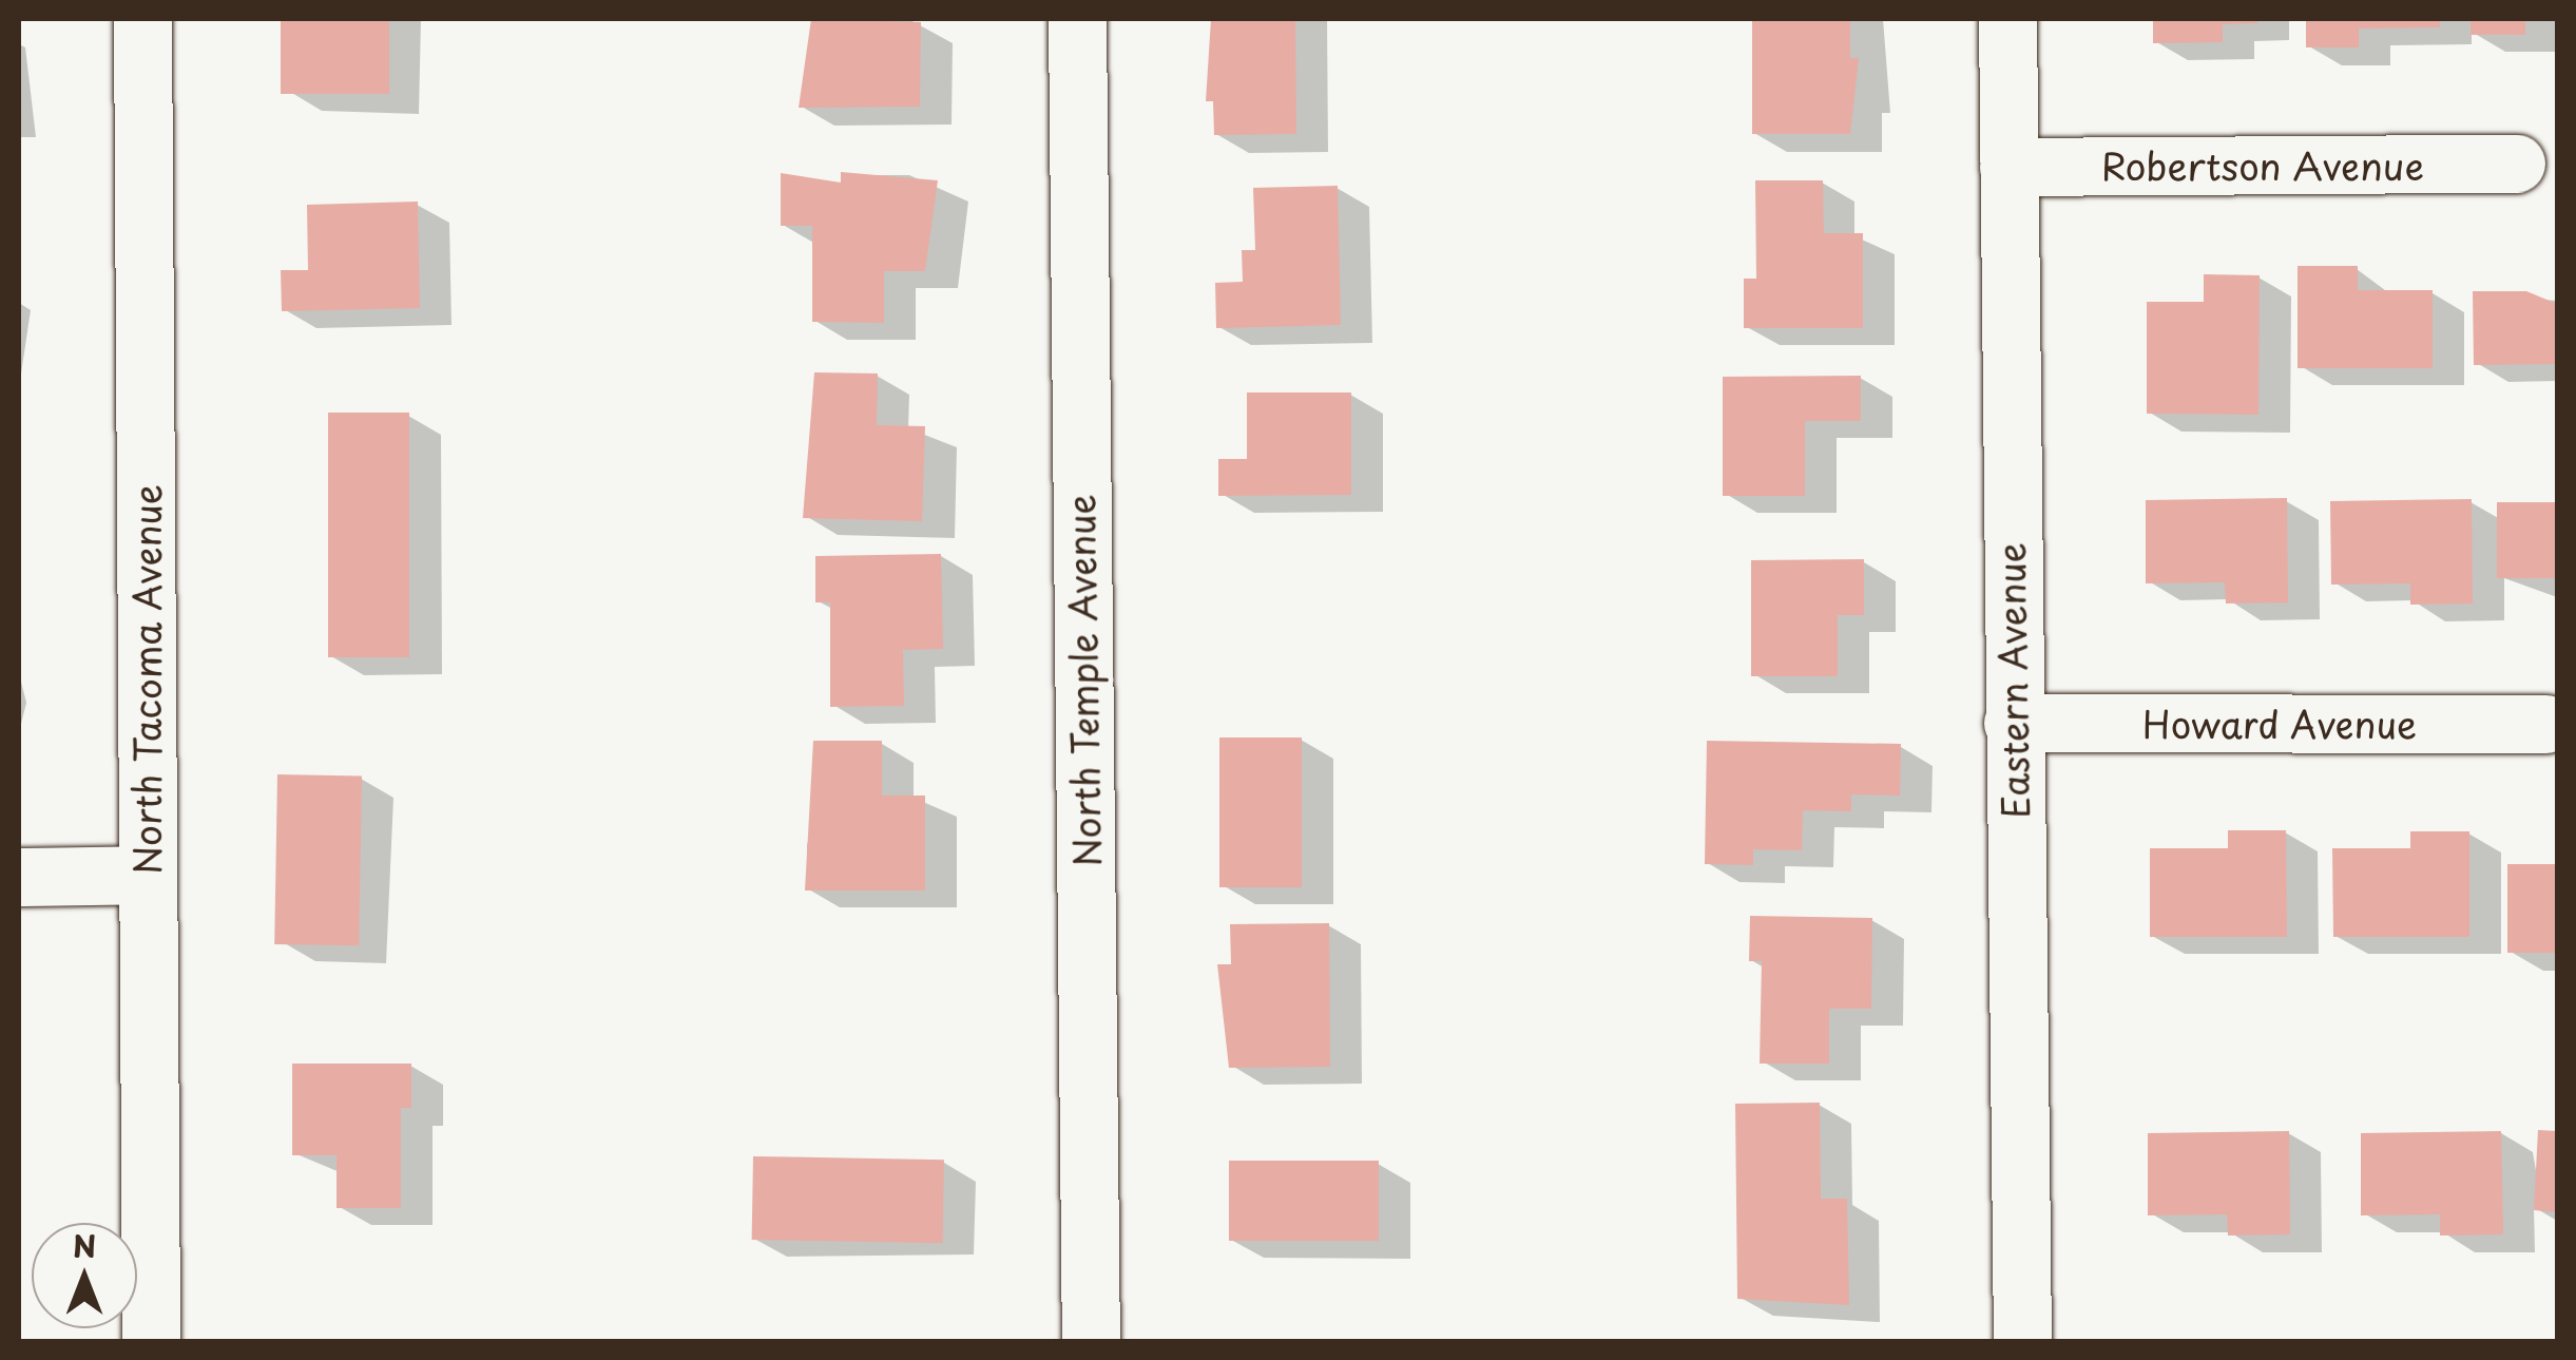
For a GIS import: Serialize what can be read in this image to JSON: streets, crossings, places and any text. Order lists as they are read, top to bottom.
{
  "streets": {
    "street": [
      "Robertson Avenue",
      "North Tacoma Avenue",
      "North Temple Avenue",
      "Eastern Avenue",
      "Howard Avenue"
    ]
  },
  "crossings": [
    ["Robertson Avenue", "Eastern Avenue"],
    ["Eastern Avenue", "Howard Avenue"]
  ],
  "north": "top"
}
